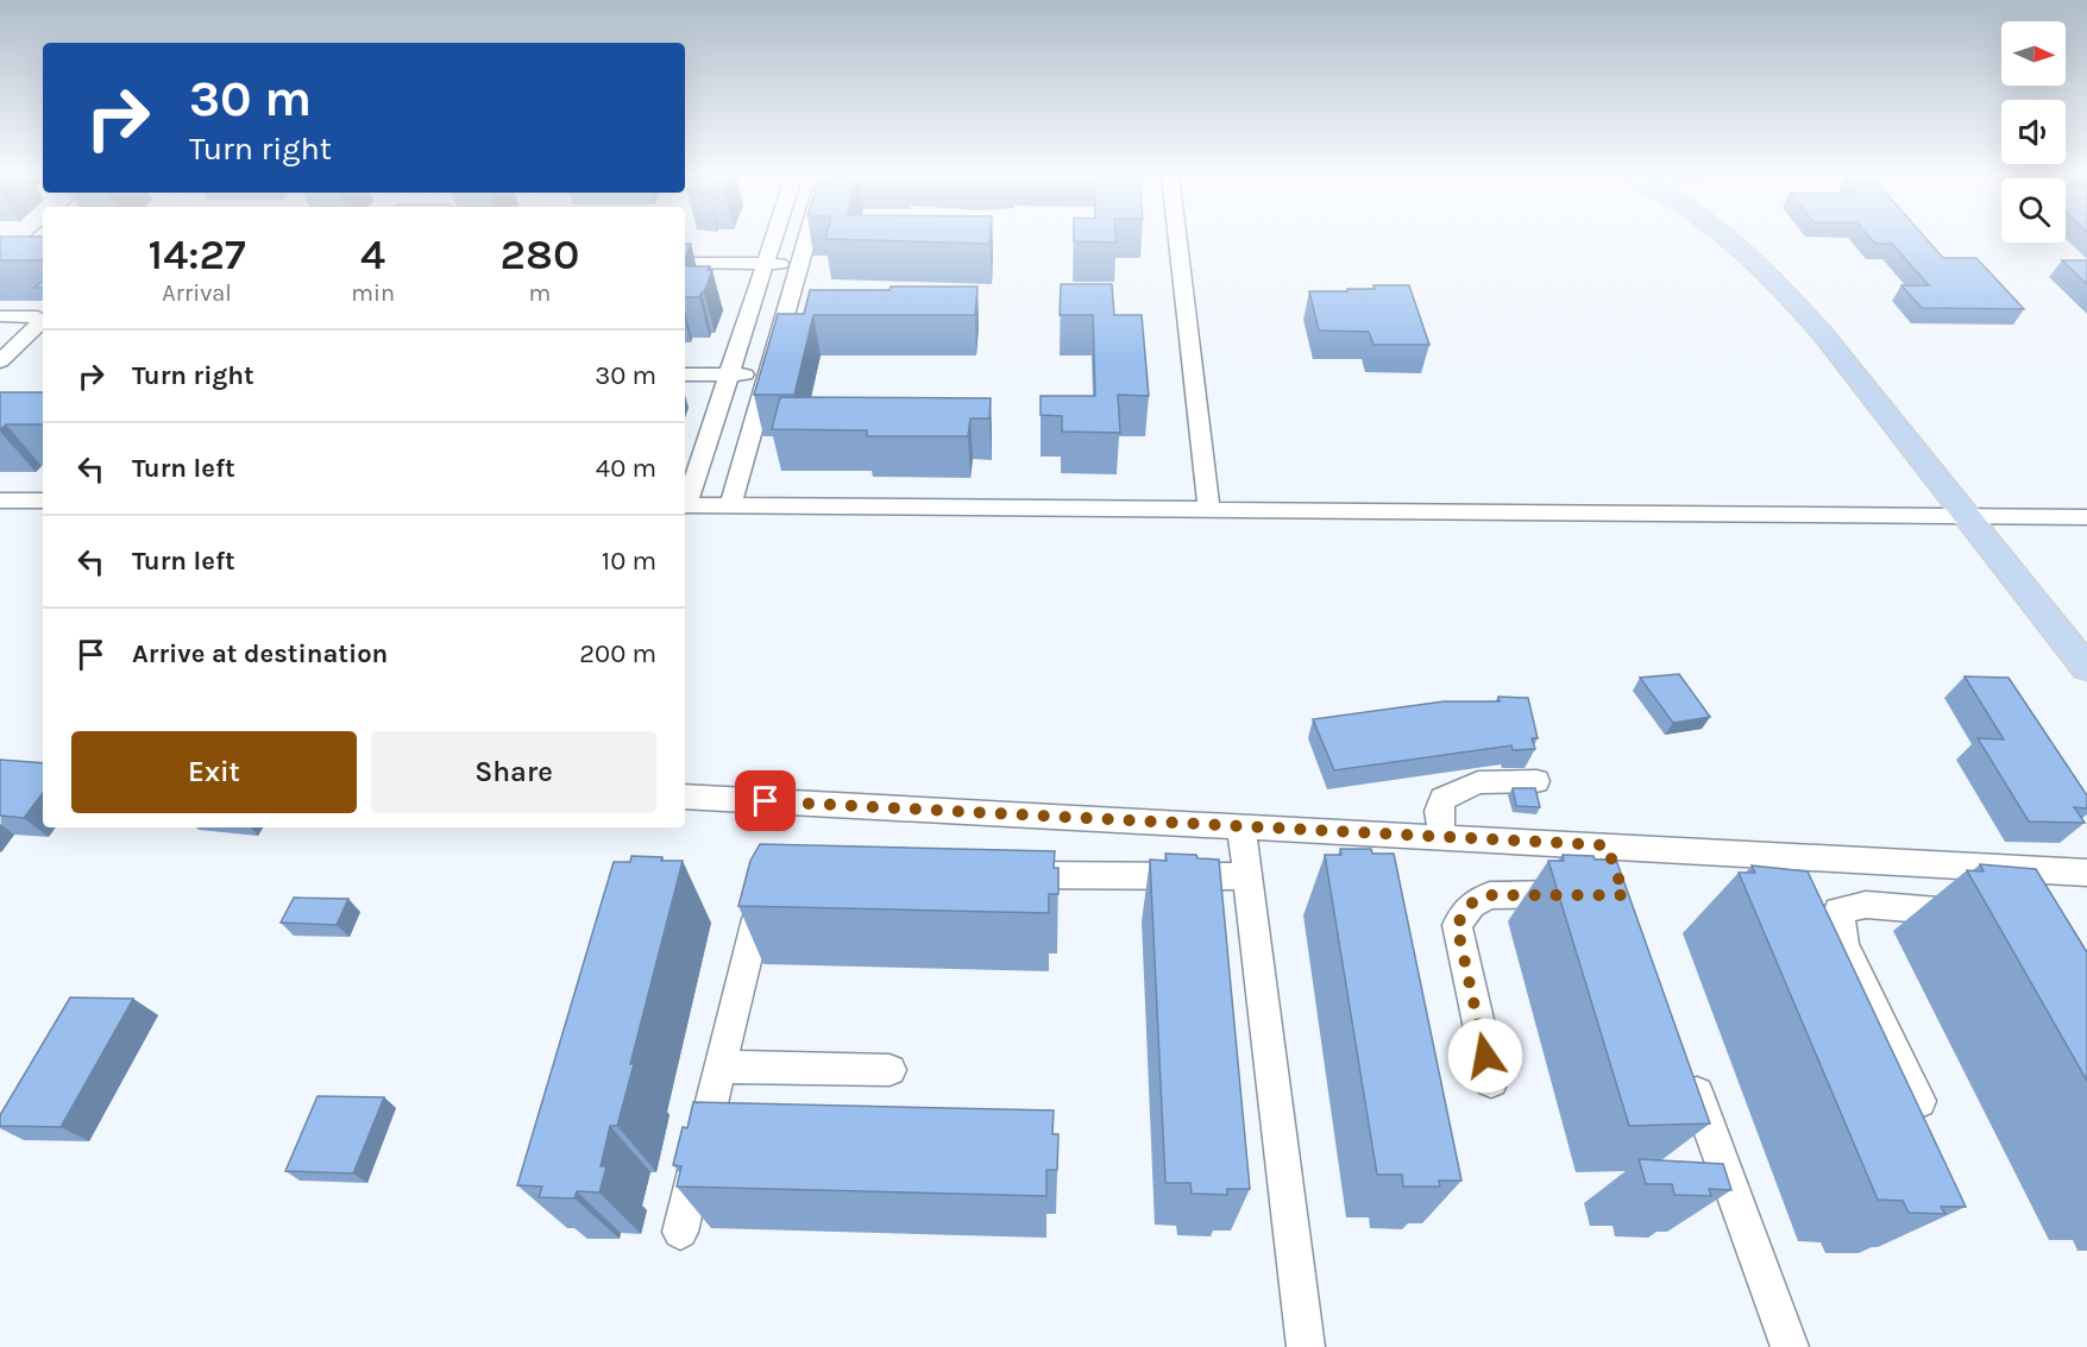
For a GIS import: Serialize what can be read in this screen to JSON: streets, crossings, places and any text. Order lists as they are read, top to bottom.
{
  "north": "right",
  "page": {
    "turn": ["30 m", "Turn right"],
    "eta": [
      "14:27",
      "Arrival",
      "4",
      "min",
      "280",
      "m"
    ],
    "list": [
      {
        "name": "Turn right",
        "value": "30 m"
      },
      {
        "name": "Turn left",
        "value": "40 m"
      },
      {
        "name": "Turn left",
        "value": "10 m"
      },
      {
        "name": "Arrive at destination",
        "value": "200 m"
      }
    ],
    "buttons": ["Exit", "Share"]
  }
}
